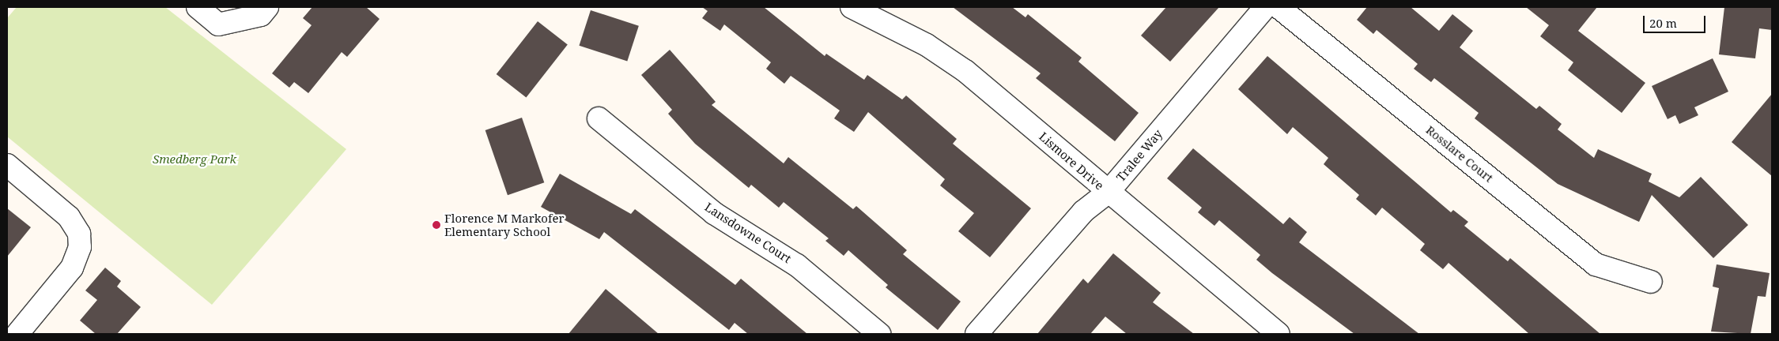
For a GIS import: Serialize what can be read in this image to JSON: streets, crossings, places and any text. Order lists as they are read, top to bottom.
{
  "streets": {
    "street": [
      "Rosslare Court",
      "Tralee Way",
      "Lismore Drive",
      "Lansdowne Court"
    ]
  },
  "crossings": [
    ["Tralee Way", "Lismore Drive"]
  ],
  "parks": ["Smedberg Park"],
  "places": ["Florence M Markofer Elementary School"],
  "scale_bar": "20 m"
}
